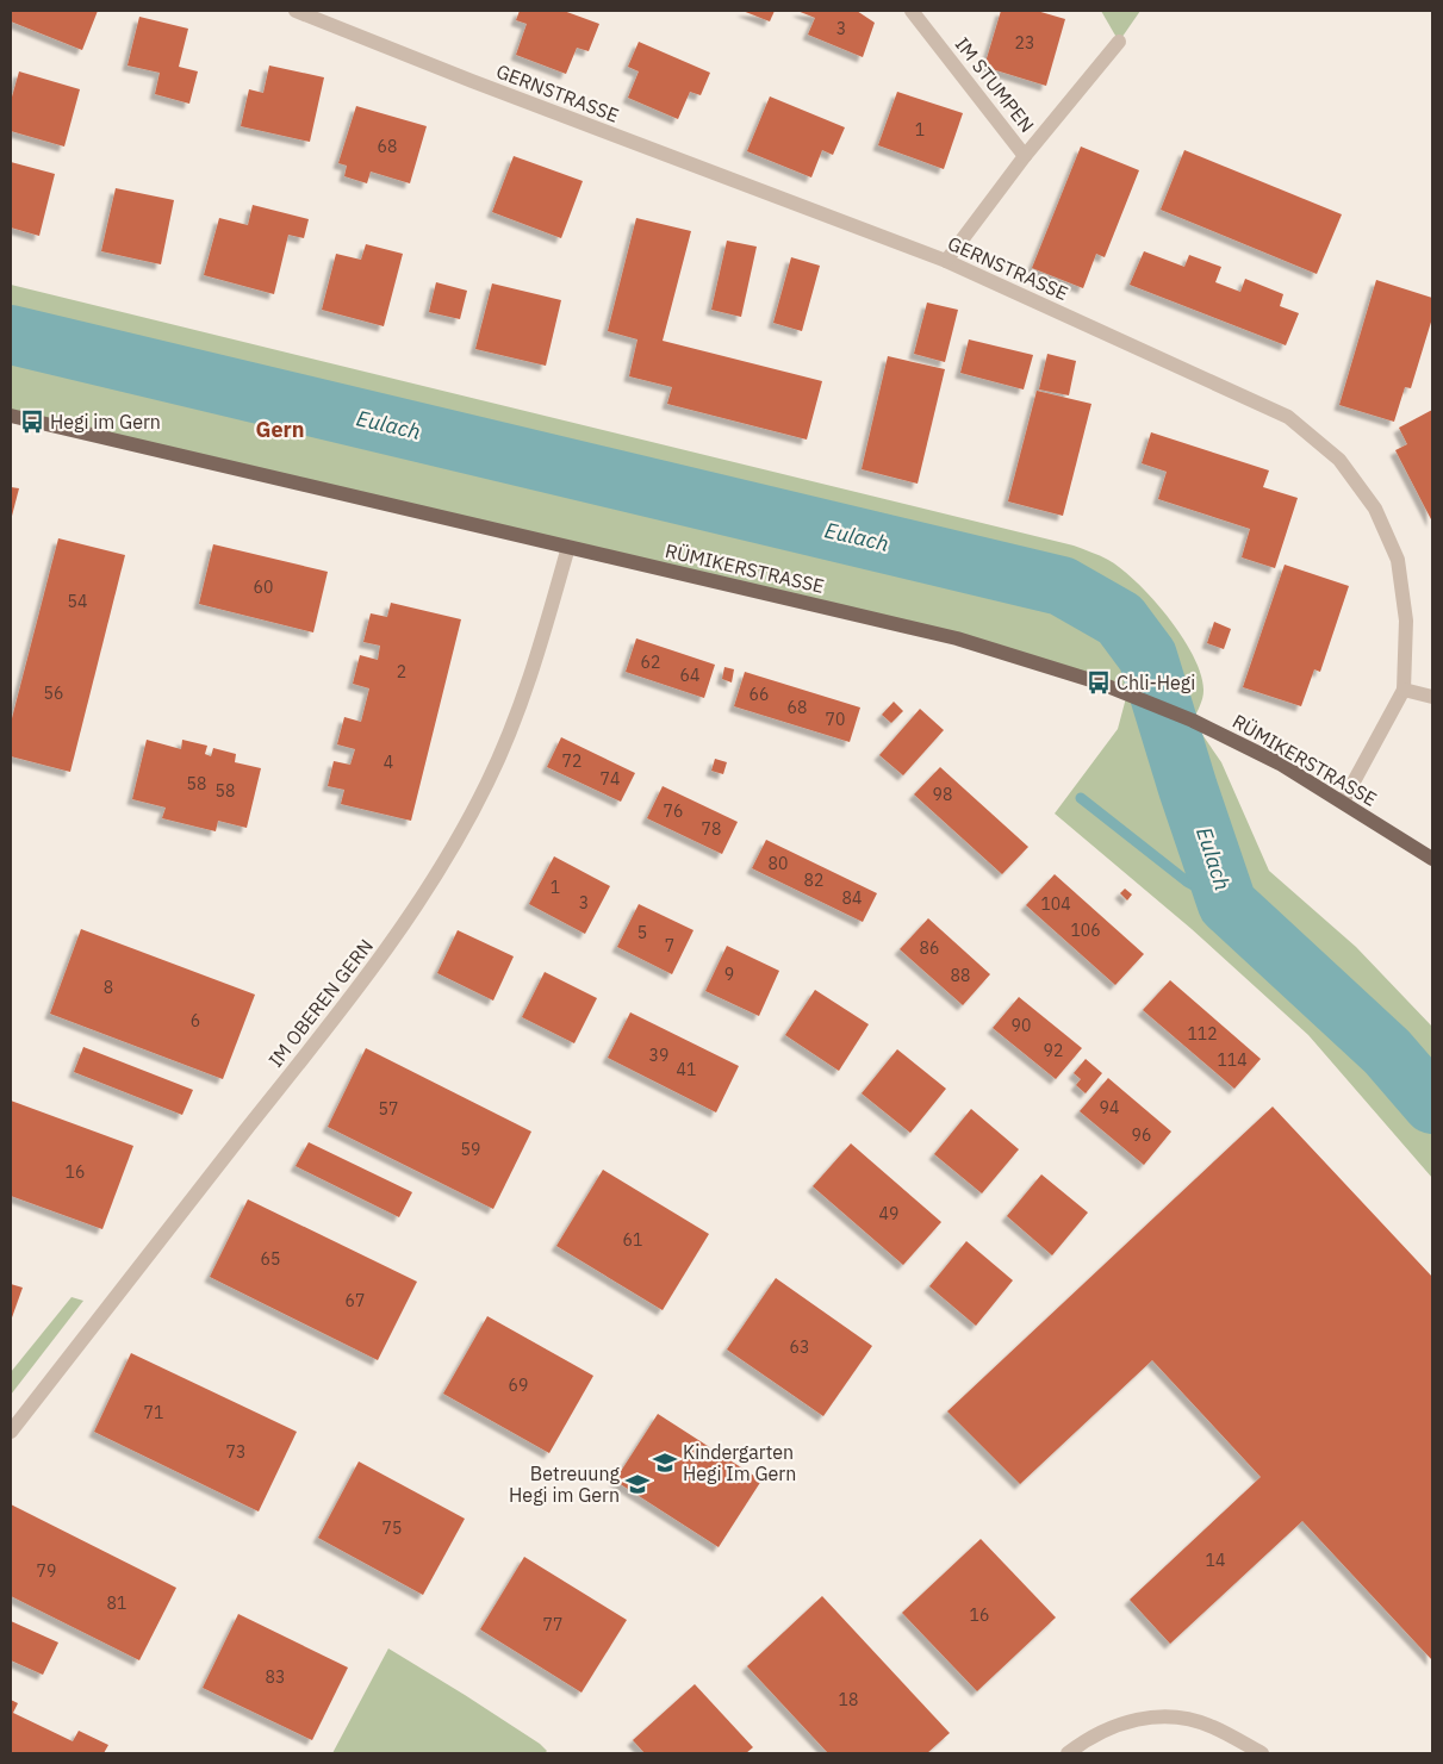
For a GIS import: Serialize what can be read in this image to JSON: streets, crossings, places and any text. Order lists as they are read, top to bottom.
{
  "streets": {
    "main road": ["RÜMIKERSTRASSE"],
    "street": ["IM STUMPEN", "GERNSTRASSE", "IM OBEREN GERN"]
  },
  "crossings": [
    ["IM STUMPEN", "GERNSTRASSE"],
    ["GERNSTRASSE", "RÜMIKERSTRASSE"],
    ["RÜMIKERSTRASSE", "IM OBEREN GERN"]
  ],
  "districts": ["Gern"],
  "water": ["Eulach"],
  "places": {
    "bus stop": ["Hegi im Gern", "Chli-Hegi"],
    "school or university": ["Kindergarten Hegi Im Gern", "Betreuung Hegi im Gern"]
  },
  "house_numbers": [
    "3",
    "23",
    "1",
    "68",
    "60",
    "54",
    "62",
    "2",
    "64",
    "56",
    "66",
    "68",
    "70",
    "72",
    "4",
    "74",
    "58",
    "58",
    "98",
    "76",
    "78",
    "80",
    "82",
    "1",
    "84",
    "3",
    "104",
    "106",
    "5",
    "7",
    "86",
    "9",
    "88",
    "8",
    "6",
    "90",
    "112",
    "92",
    "39",
    "114",
    "41",
    "94",
    "57",
    "96",
    "59",
    "16",
    "49",
    "61",
    "65",
    "67",
    "63",
    "69",
    "71",
    "73",
    "75",
    "14",
    "79",
    "81",
    "16",
    "77",
    "83",
    "18"
  ]
}
